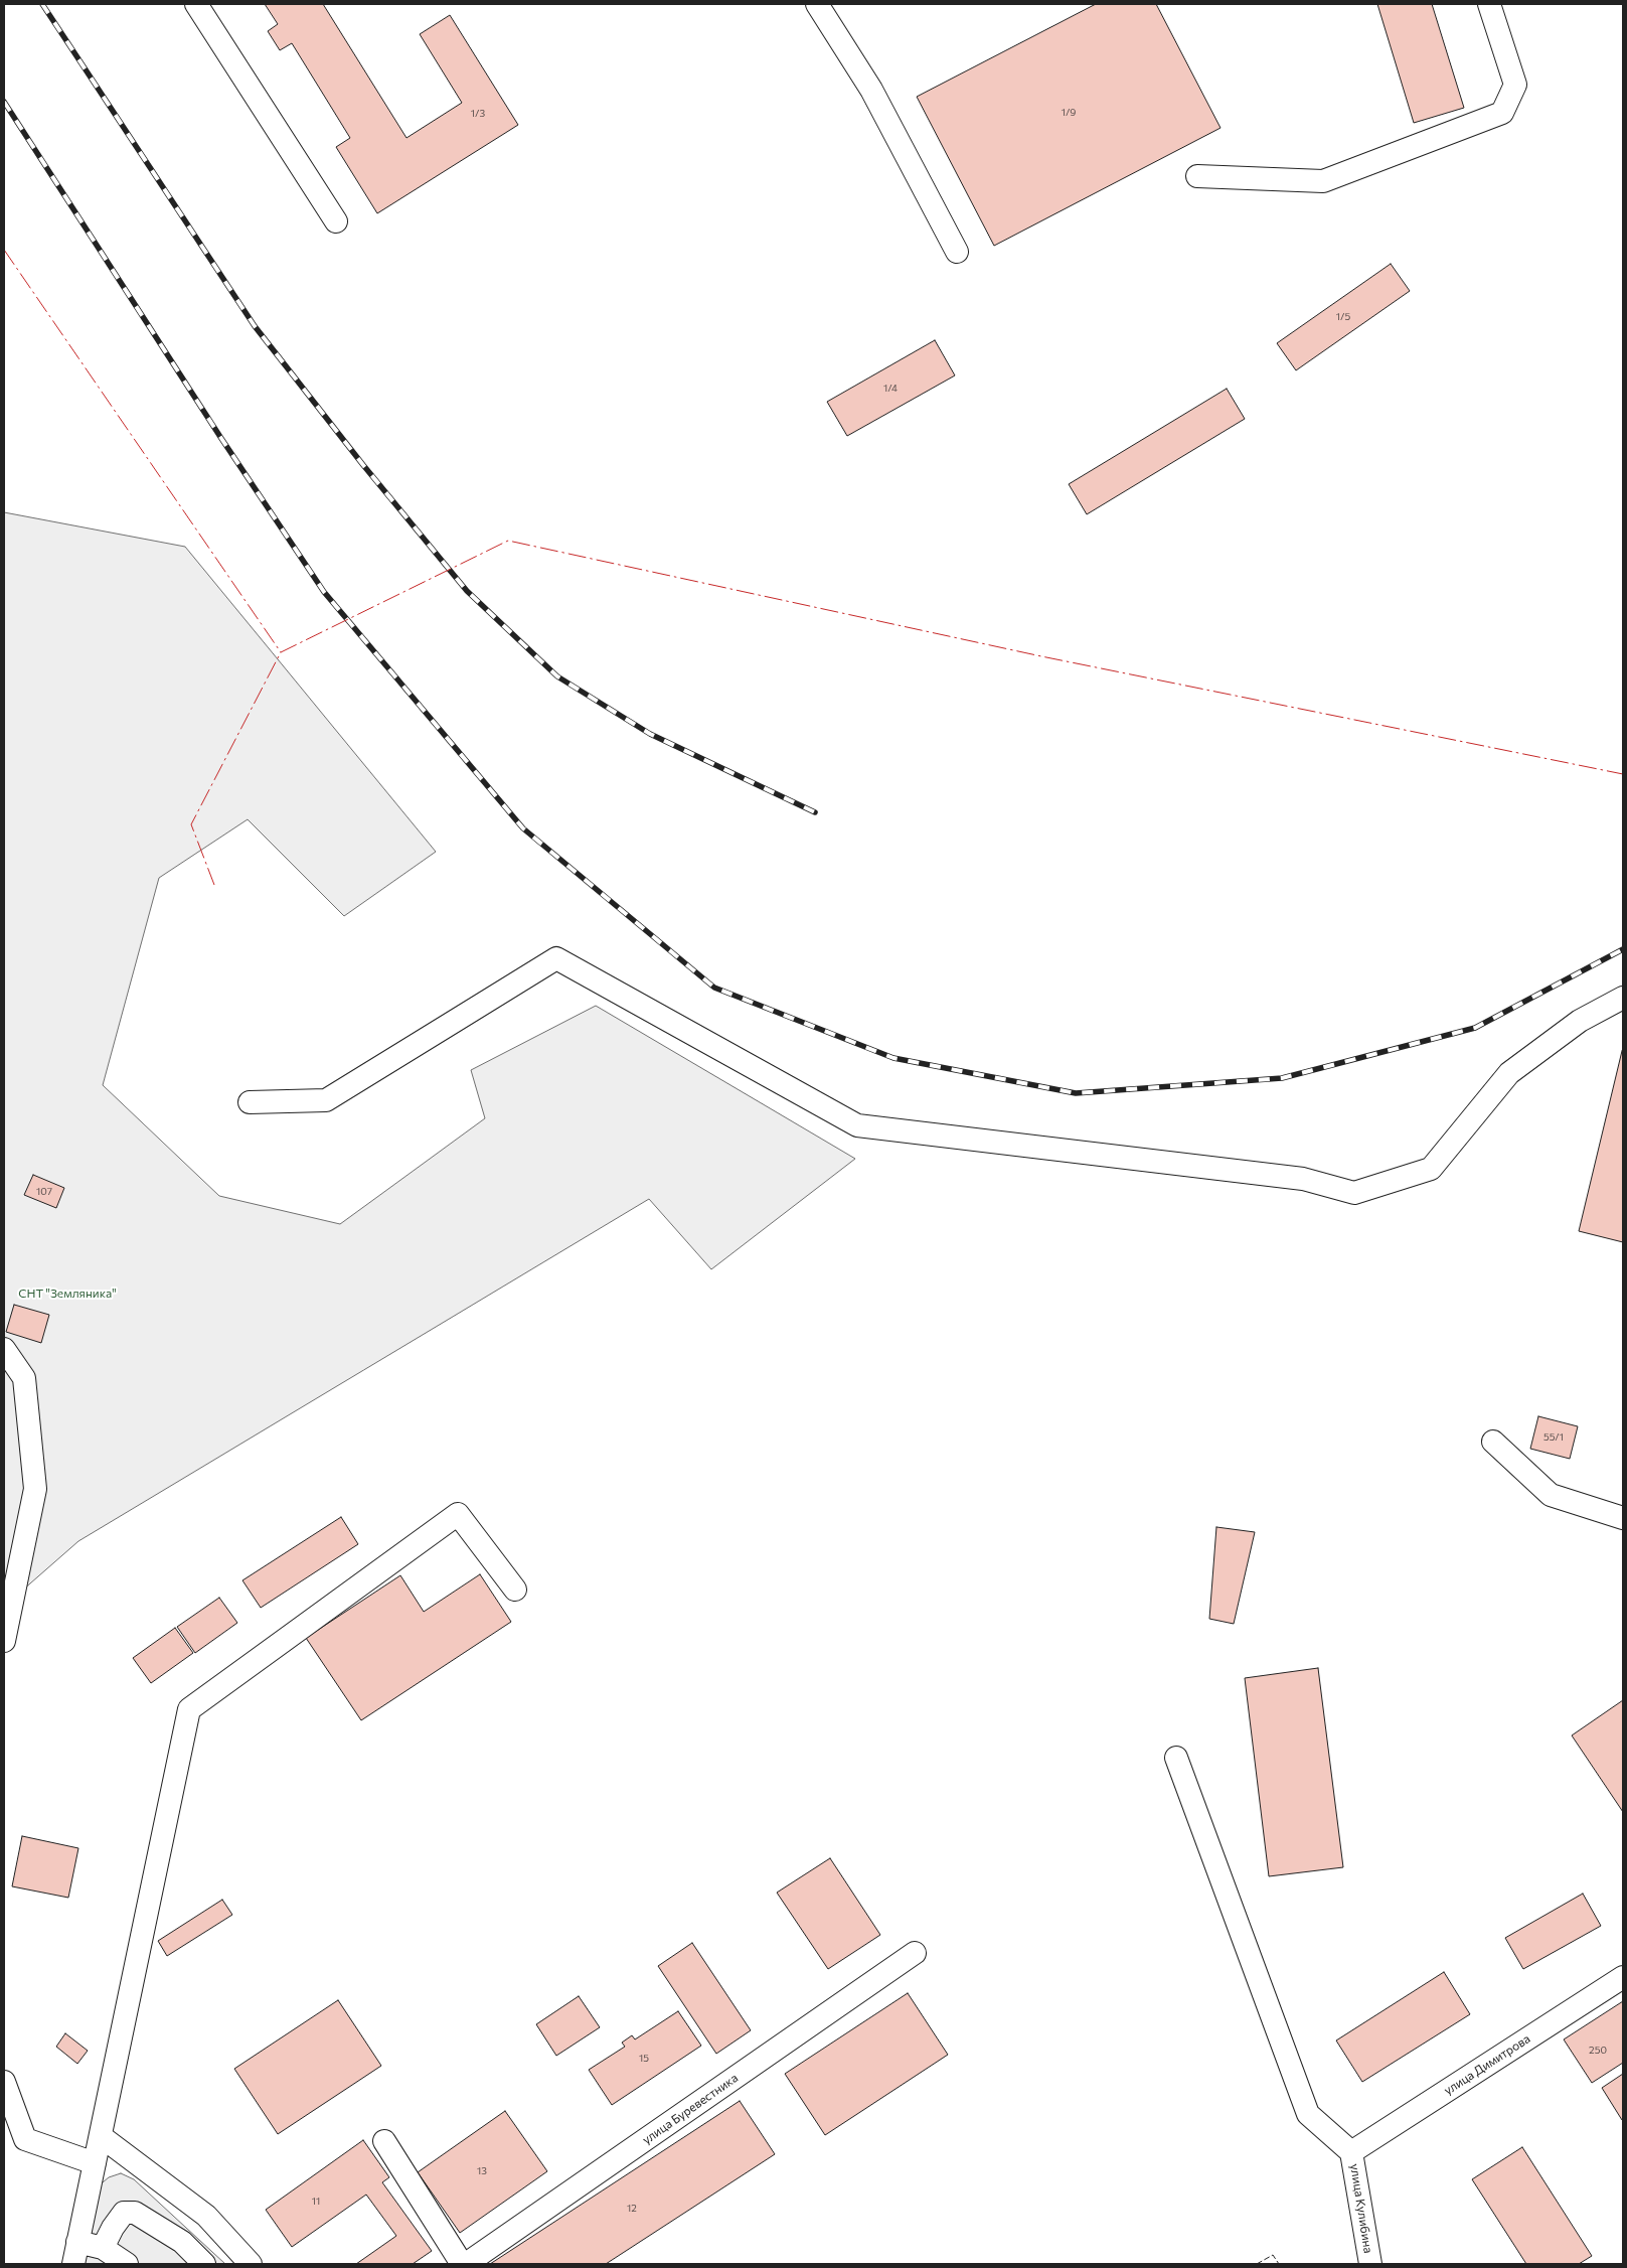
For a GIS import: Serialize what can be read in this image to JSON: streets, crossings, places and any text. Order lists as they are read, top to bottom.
{
  "streets": {
    "street": ["улица Димитрова", "улица Буревестника", "улица Кулибина"]
  },
  "crossings": [
    ["улица Димитрова", "улица Кулибина"]
  ],
  "parks": ["СНТ \"Земляника\""],
  "house_numbers": [
    "1/9",
    "1/3",
    "1/5",
    "1/4",
    "107",
    "55/1",
    "250",
    "15",
    "13",
    "11",
    "12"
  ]
}
